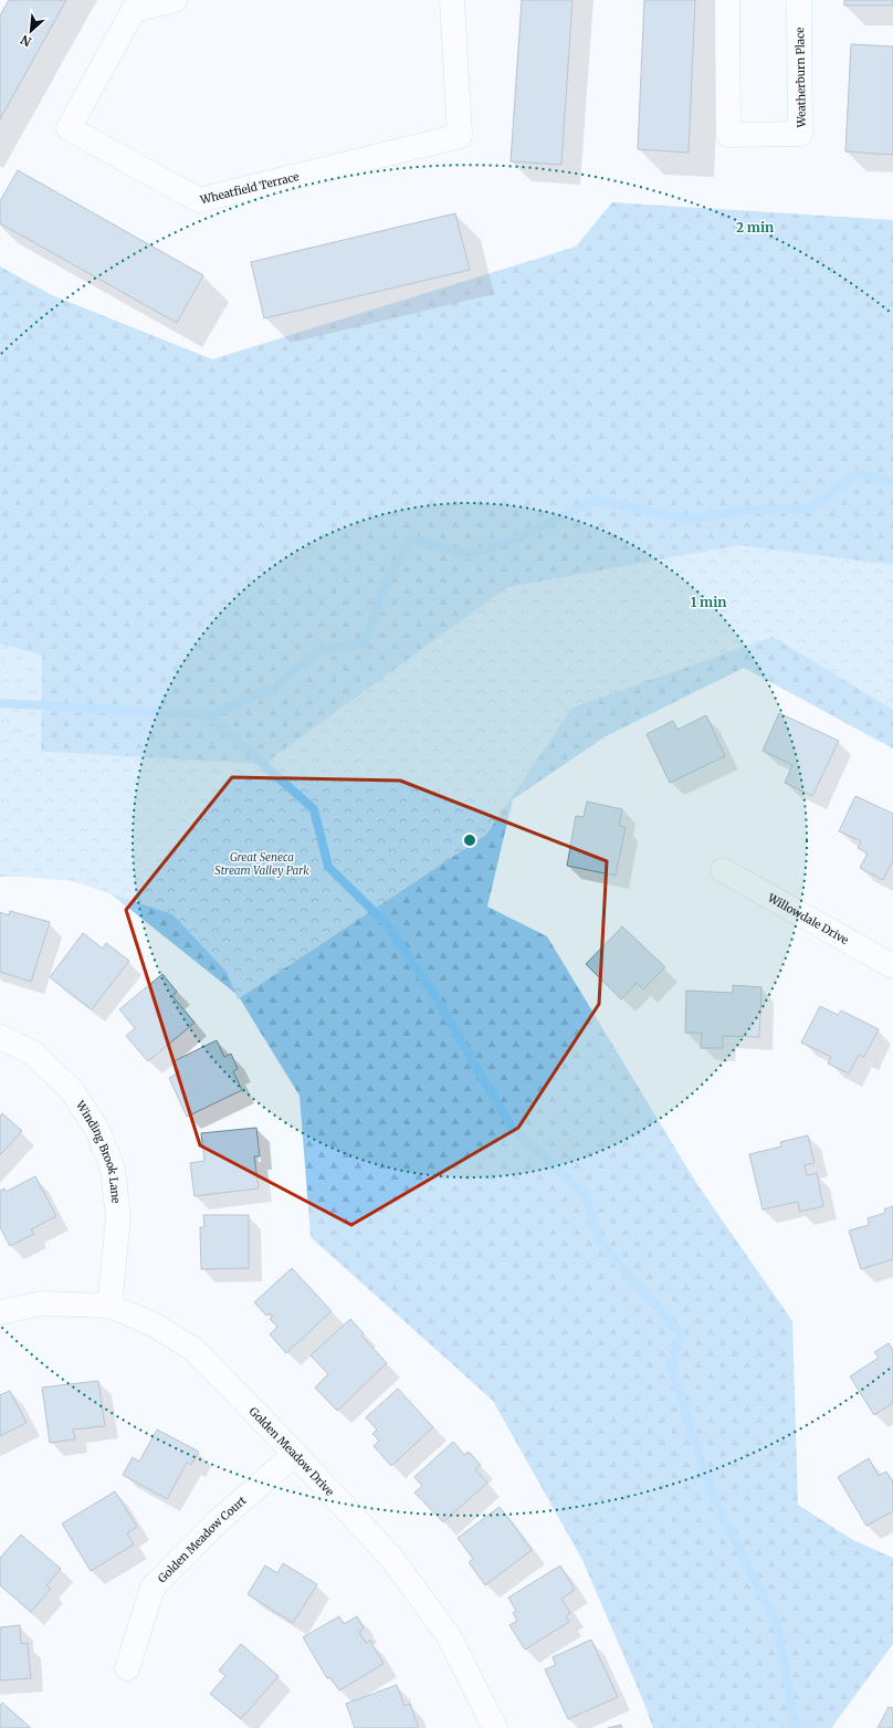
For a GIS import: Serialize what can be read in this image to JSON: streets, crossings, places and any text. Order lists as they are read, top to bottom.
{
  "streets": {
    "street": [
      "Weatherburn Place",
      "Wheatfield Terrace",
      "Willowdale Drive",
      "Winding Brook Lane",
      "Golden Meadow Drive",
      "Golden Meadow Court"
    ]
  },
  "crossings": [
    ["Winding Brook Lane", "Golden Meadow Drive"],
    ["Golden Meadow Drive", "Golden Meadow Court"]
  ],
  "parks": ["Great Seneca Stream Valley Park"],
  "north": "bottom left",
  "rings": ["2 min", "1 min"]
}
